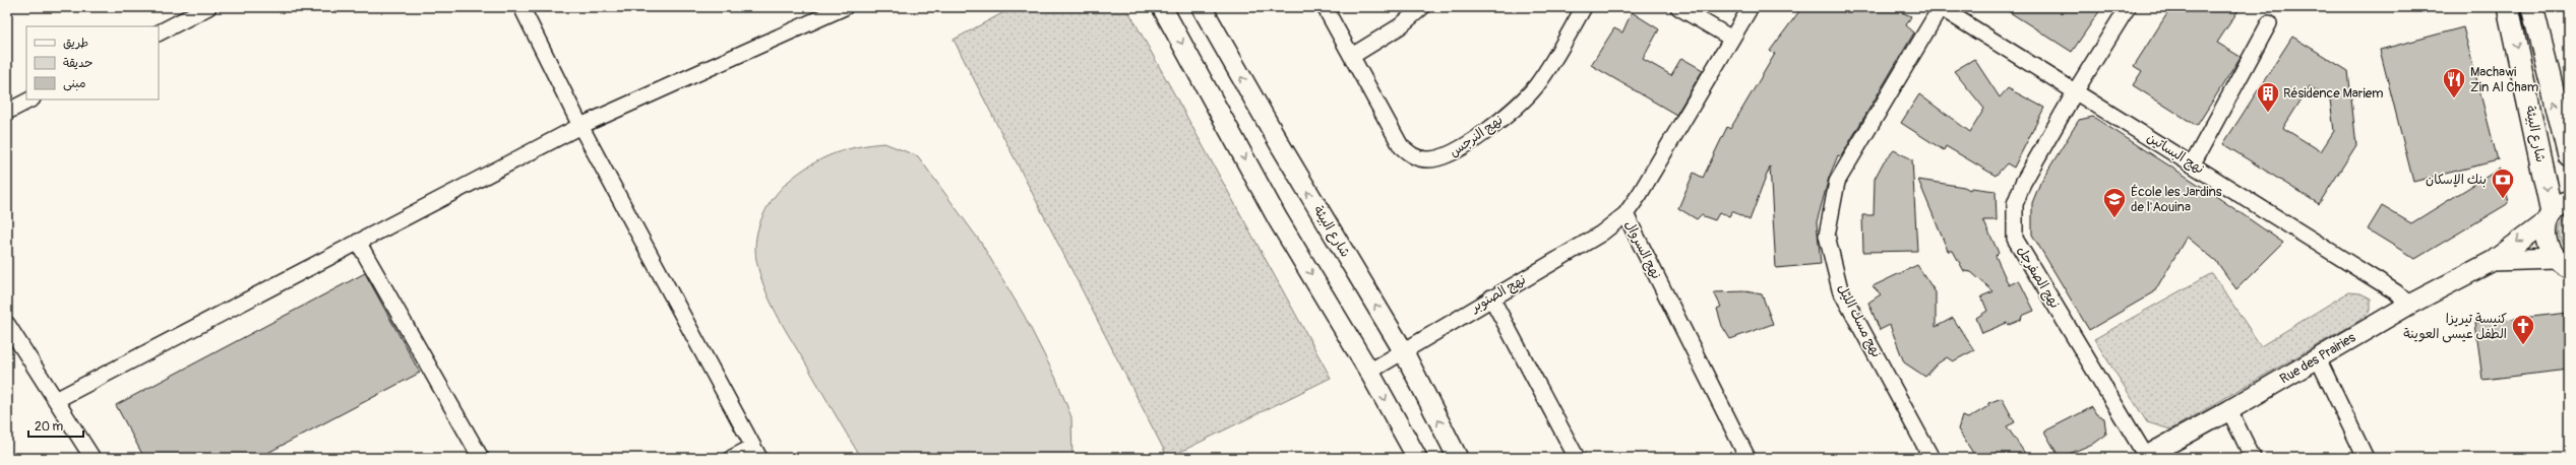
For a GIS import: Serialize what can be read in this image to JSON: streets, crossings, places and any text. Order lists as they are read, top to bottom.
{
  "streets": {
    "main road": ["شارع البيئة"],
    "street": [
      "نهج النرجس",
      "نهج البساتين",
      "نهج السروال",
      "نهج الصفرجل",
      "نهج الصنوبر",
      "نهج مسك الليل",
      "Rue des Prairies"
    ]
  },
  "crossings": [
    ["شارع البيئة", "نهج الصنوبر"],
    ["شارع البيئة", "Rue des Prairies"],
    ["نهج البساتين", "نهج الصفرجل"],
    ["نهج البساتين", "نهج مسك الليل"],
    ["نهج البساتين", "Rue des Prairies"],
    ["نهج السروال", "نهج الصنوبر"],
    ["نهج الصفرجل", "Rue des Prairies"]
  ],
  "places": {
    "restaurant": ["Machawi Zin Al Cham"],
    "building": ["Résidence Mariem"],
    "bank": ["بنك الإسكان"],
    "school or university": ["École les Jardins de l'Aouina"],
    "church": ["كنيسة تيريزا الطفل عيسى العوينة"]
  },
  "legend": ["طريق", "حديقة", "مبنى"],
  "scale_bar": "20 m"
}
